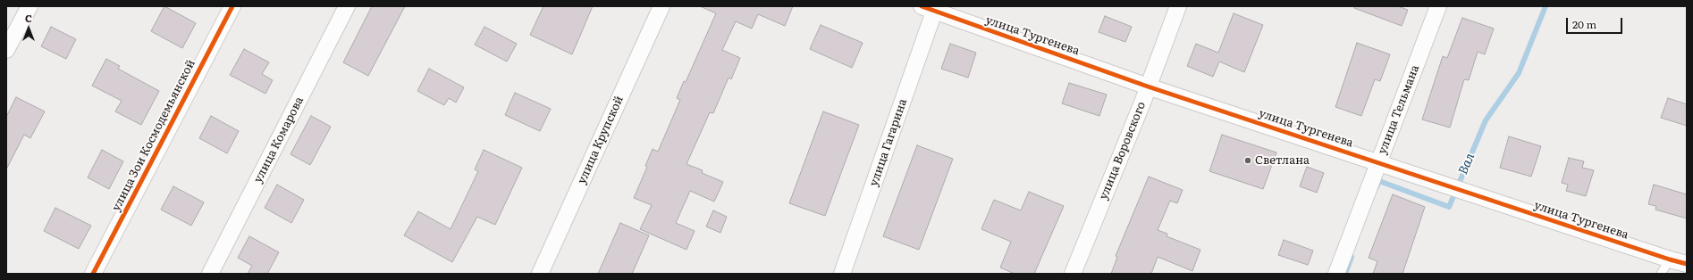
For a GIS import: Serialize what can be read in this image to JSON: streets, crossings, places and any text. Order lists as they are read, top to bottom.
{
  "streets": {
    "street": [
      "улица Тургенева",
      "улица Тельмана",
      "улица Зои Космодемьянской",
      "улица Комарова",
      "улица Крупской",
      "улица Гагарина",
      "улица Воровского"
    ]
  },
  "crossings": [
    ["улица Тургенева", "улица Тельмана"],
    ["улица Тургенева", "улица Гагарина"],
    ["улица Тургенева", "улица Воровского"]
  ],
  "water": ["Вал"],
  "places": ["Светлана"],
  "scale_bar": "20 m",
  "north": "top"
}
